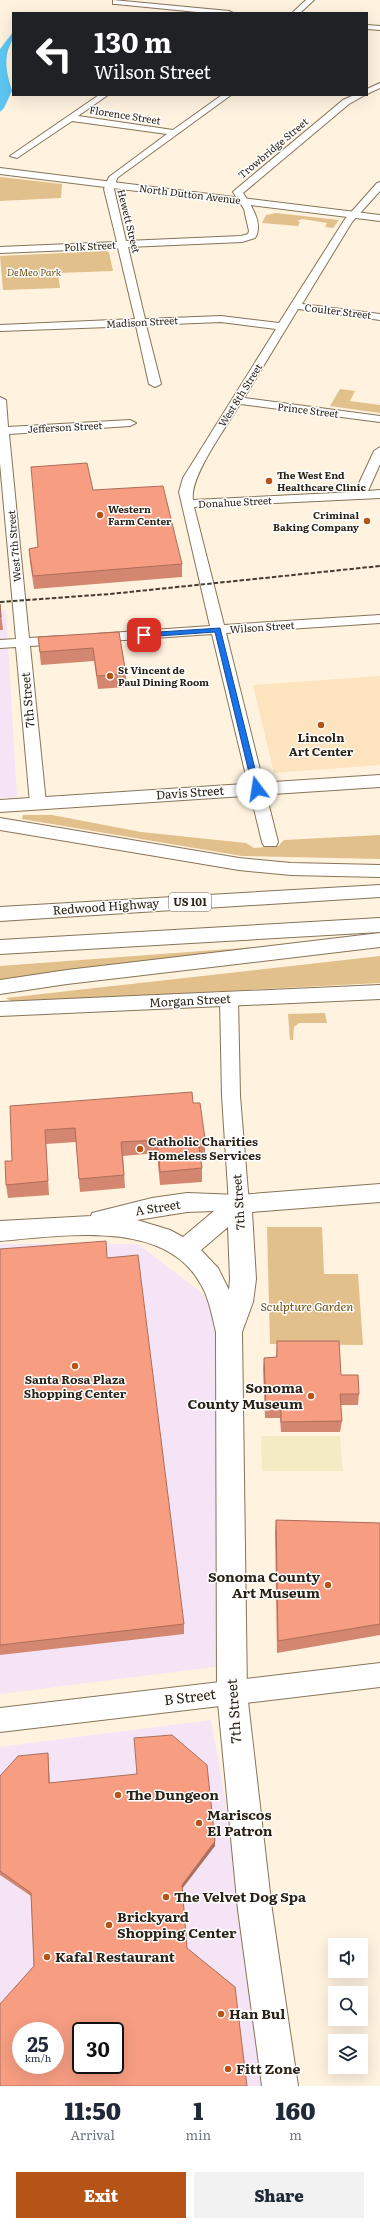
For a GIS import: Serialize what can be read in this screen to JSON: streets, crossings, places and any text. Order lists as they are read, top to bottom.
{
  "streets": {
    "main road": [
      "North Dutton Avenue",
      "7th Street",
      "Davis Street",
      "US 101",
      "Redwood Highway",
      "Morgan Street",
      "A Street"
    ],
    "street": [
      "Florence Street",
      "Trowbridge Street",
      "Hewett Street",
      "Polk Street",
      "Coulter Street",
      "Madison Street",
      "West 8th Street",
      "Prince Street",
      "Jefferson Street",
      "Donahue Street",
      "West 7th Street",
      "Wilson Street",
      "B Street"
    ]
  },
  "crossings": [
    ["Florence Street", "Hewett Street"],
    ["Trowbridge Street", "North Dutton Avenue"],
    ["Trowbridge Street", "Polk Street"],
    ["North Dutton Avenue", "Hewett Street"],
    ["North Dutton Avenue", "Polk Street"],
    ["North Dutton Avenue", "West 8th Street"],
    ["Hewett Street", "Polk Street"],
    ["Hewett Street", "Madison Street"],
    ["Coulter Street", "West 8th Street"],
    ["Madison Street", "West 8th Street"],
    ["West 8th Street", "Prince Street"],
    ["West 8th Street", "Donahue Street"],
    ["West 8th Street", "Wilson Street"],
    ["West 8th Street", "Davis Street"],
    ["Jefferson Street", "West 7th Street"],
    ["West 7th Street", "7th Street"],
    ["Wilson Street", "7th Street"],
    ["7th Street", "Davis Street"],
    ["7th Street", "Morgan Street"],
    ["7th Street", "A Street"],
    ["7th Street", "B Street"]
  ],
  "parks": ["DeMeo Park", "Sculpture Garden"],
  "places": [
    "The West End Healthcare Clinic",
    "Western Farm Center",
    "Criminal Baking Company",
    "St Vincent de Paul Dining Room",
    "Lincoln Art Center",
    "Catholic Charities Homeless Services",
    "Santa Rosa Plaza Shopping Center",
    "Sonoma County Museum",
    "Sonoma County Art Museum",
    "The Dungeon",
    "Mariscos El Patron",
    "The Velvet Dog Spa",
    "Brickyard Shopping Center",
    "Kafal Restaurant",
    "Han Bul",
    "Fitt Zone"
  ],
  "page": {
    "turn": ["130 m", "Wilson Street"],
    "speed": "25 km/h",
    "limit": "30",
    "eta": [
      "11:50",
      "Arrival",
      "1",
      "min",
      "160",
      "m"
    ],
    "buttons": ["Exit", "Share"]
  }
}
